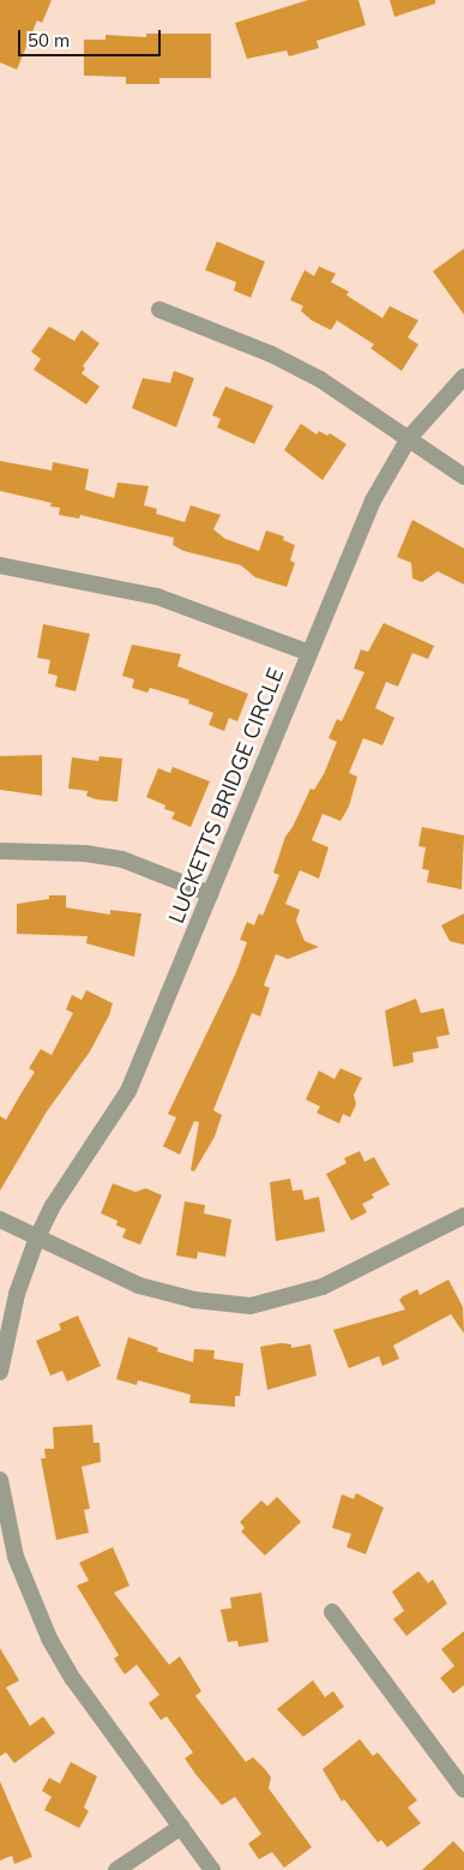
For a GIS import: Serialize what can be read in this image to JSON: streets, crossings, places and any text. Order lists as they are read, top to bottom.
{
  "streets": {
    "street": ["LUCKETTS BRIDGE CIRCLE"]
  },
  "scale_bar": "50 m"
}
